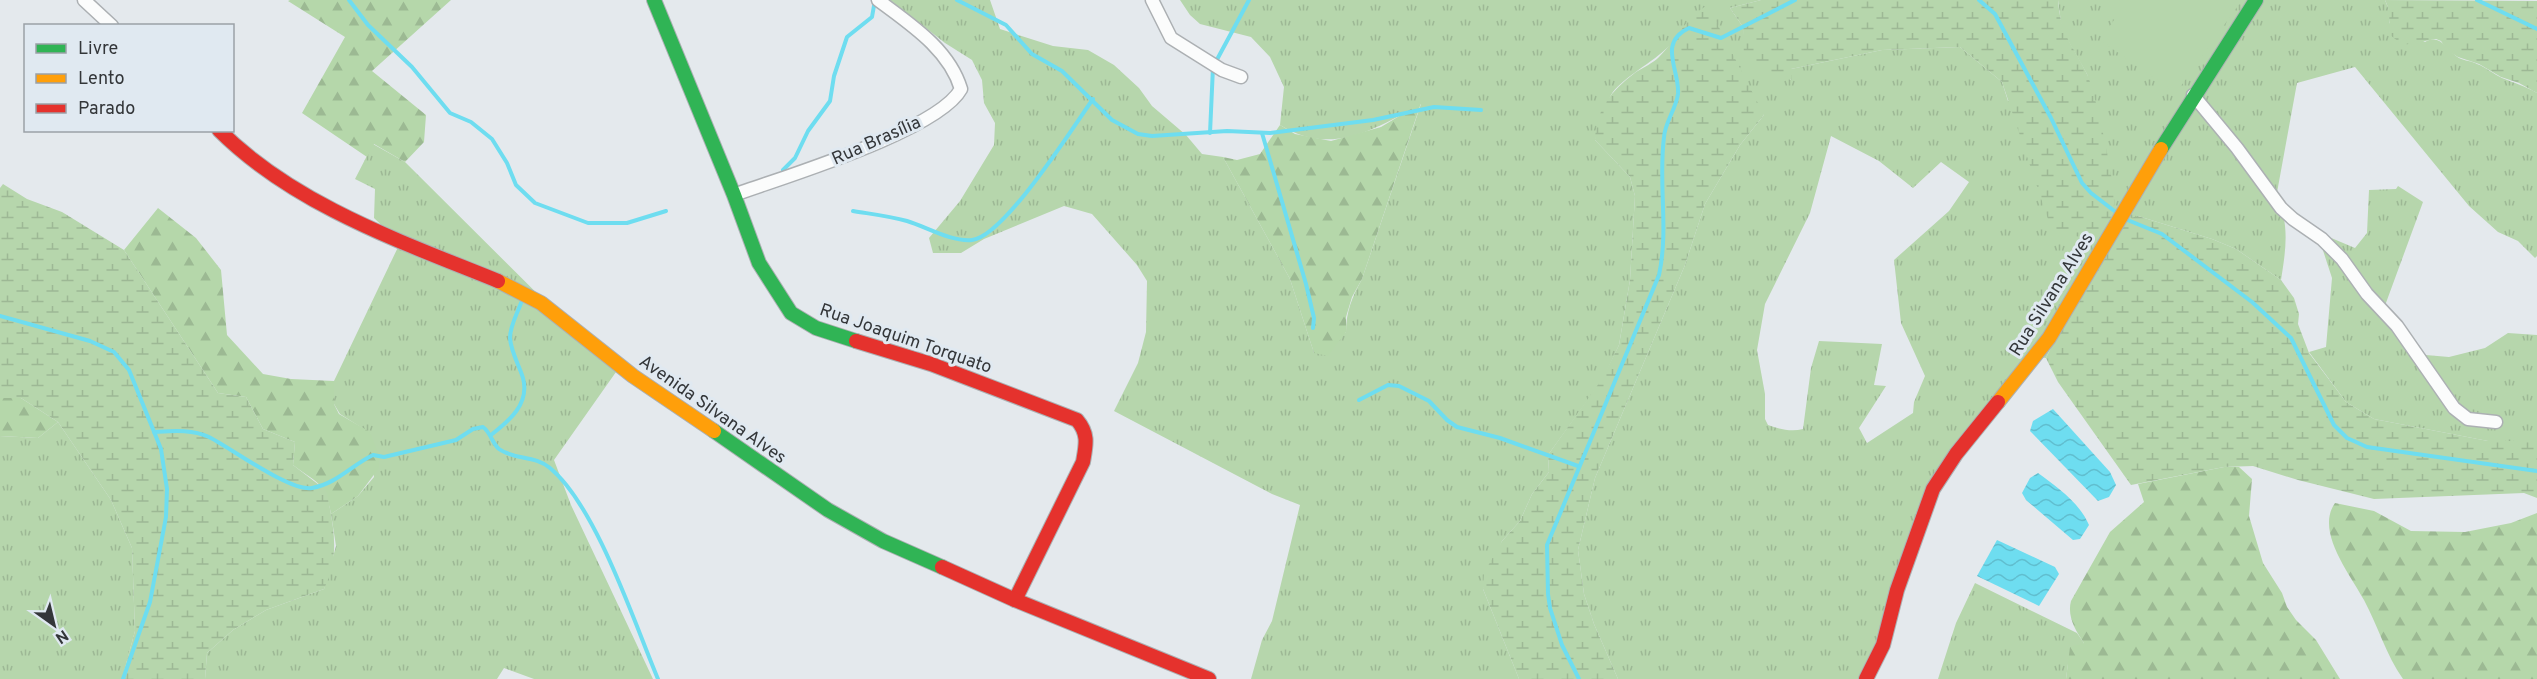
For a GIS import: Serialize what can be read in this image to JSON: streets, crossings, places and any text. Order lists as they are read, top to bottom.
{
  "streets": {
    "street": [
      "Rua Brasília",
      "Rua Silvana Alves",
      "Rua Joaquim Torquato",
      "Avenida Silvana Alves"
    ]
  },
  "crossings": [
    ["Rua Brasília", "Rua Joaquim Torquato"],
    ["Rua Joaquim Torquato", "Avenida Silvana Alves"]
  ],
  "legend": ["Livre", "Lento", "Parado"],
  "north": "bottom right"
}
